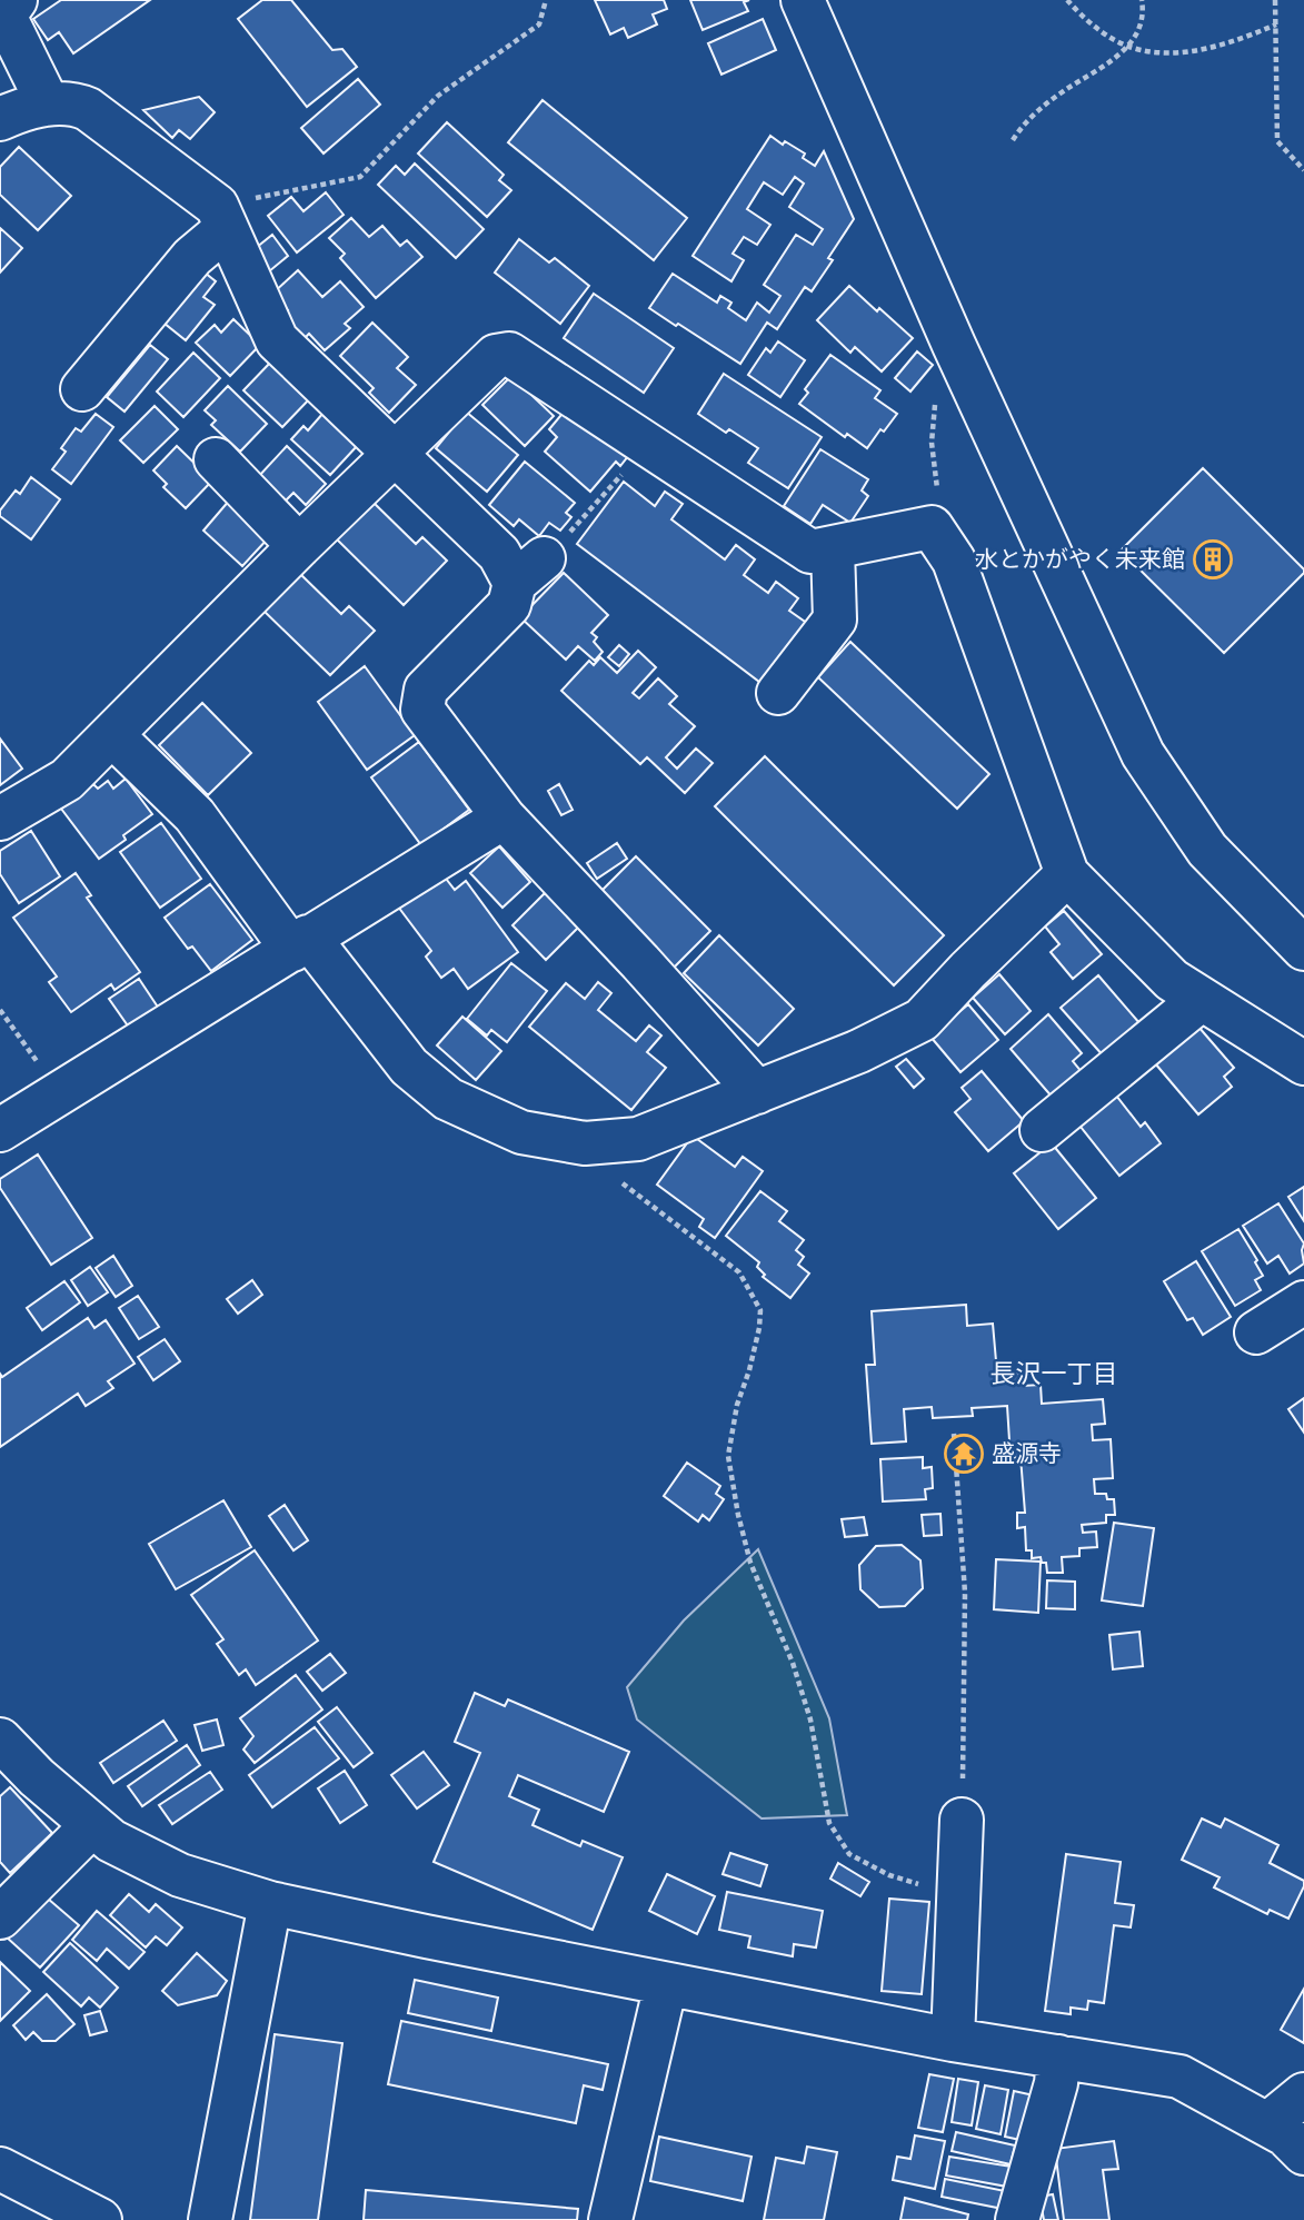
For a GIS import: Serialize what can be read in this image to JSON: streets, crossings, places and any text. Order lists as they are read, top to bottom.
{
  "districts": ["長沢一丁目"],
  "places": {
    "building": ["水とかがやく未来館"],
    "temple": ["盛源寺"]
  }
}
